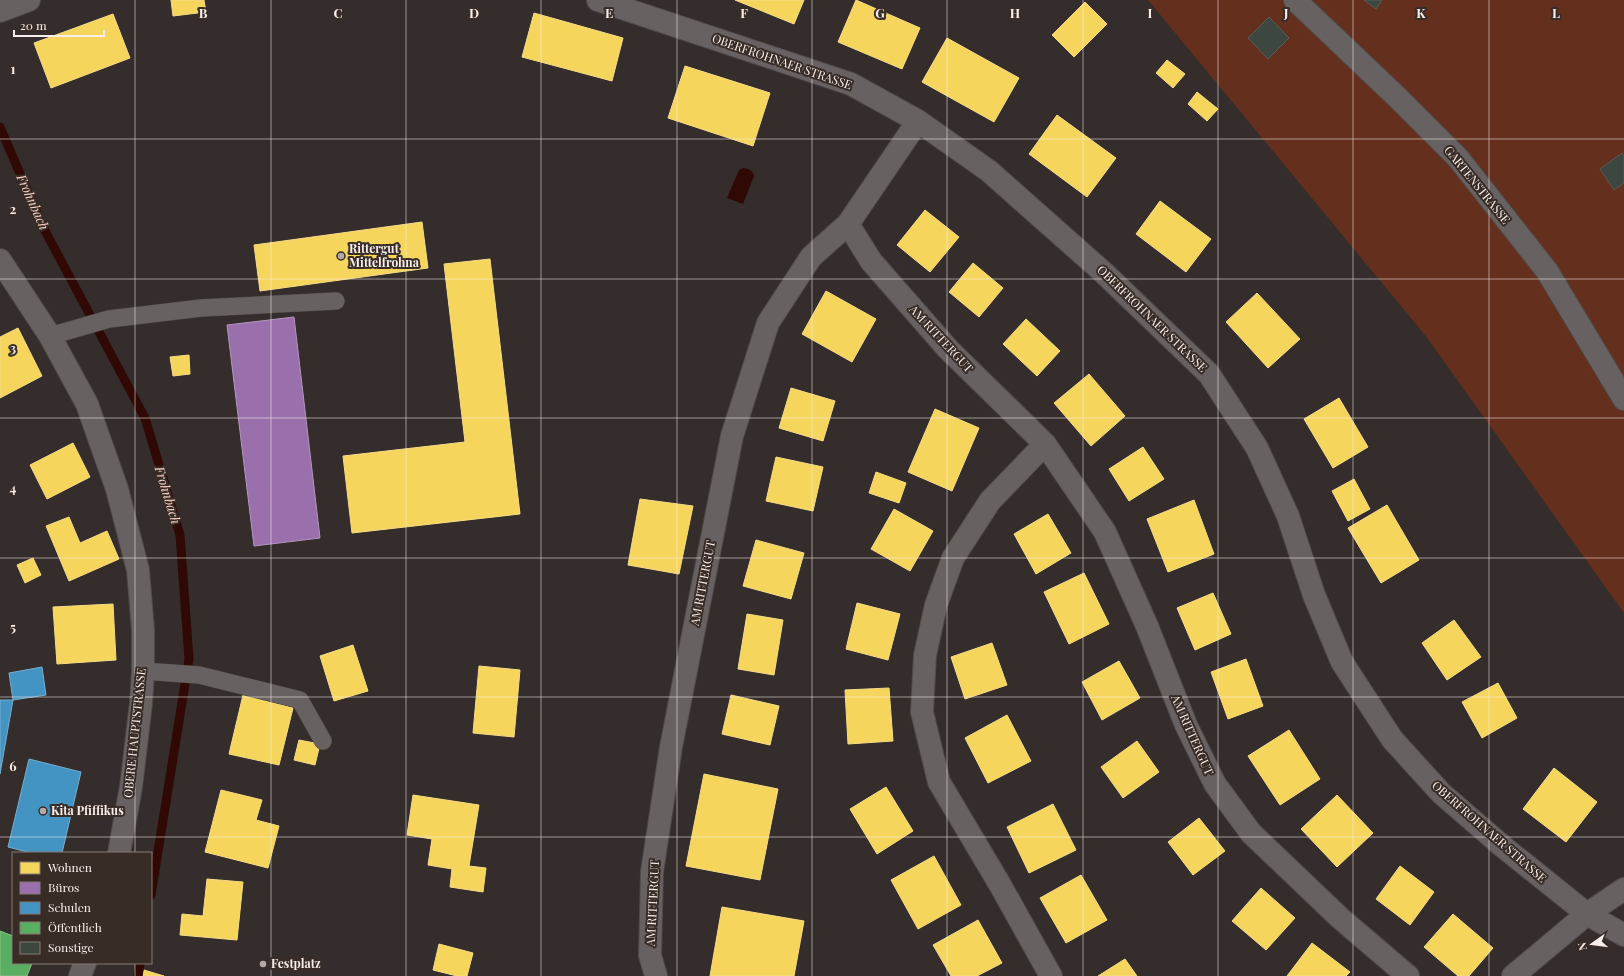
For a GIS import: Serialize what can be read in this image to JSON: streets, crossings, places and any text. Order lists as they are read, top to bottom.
{
  "streets": {
    "street": [
      "OBERFROHNAER STRASSE",
      "GARTENSTRASSE",
      "AM RITTERGUT",
      "OBERE HAUPTSTRASSE"
    ]
  },
  "crossings": [
    ["OBERFROHNAER STRASSE", "AM RITTERGUT"]
  ],
  "water": ["Frohnbach"],
  "places": ["Rittergut Mittelfrohna", "Kita Pfiffikus", "Festplatz"],
  "legend": [
    "Wohnen",
    "Büros",
    "Schulen",
    "Öffentlich",
    "Sonstige"
  ],
  "scale_bar": "20 m",
  "north": "left",
  "grid": {
    "columns": [
      "B",
      "C",
      "D",
      "E",
      "F",
      "G",
      "H",
      "I",
      "J",
      "K",
      "L"
    ],
    "rows": [
      "1",
      "2",
      "3",
      "4",
      "5",
      "6"
    ]
  }
}
